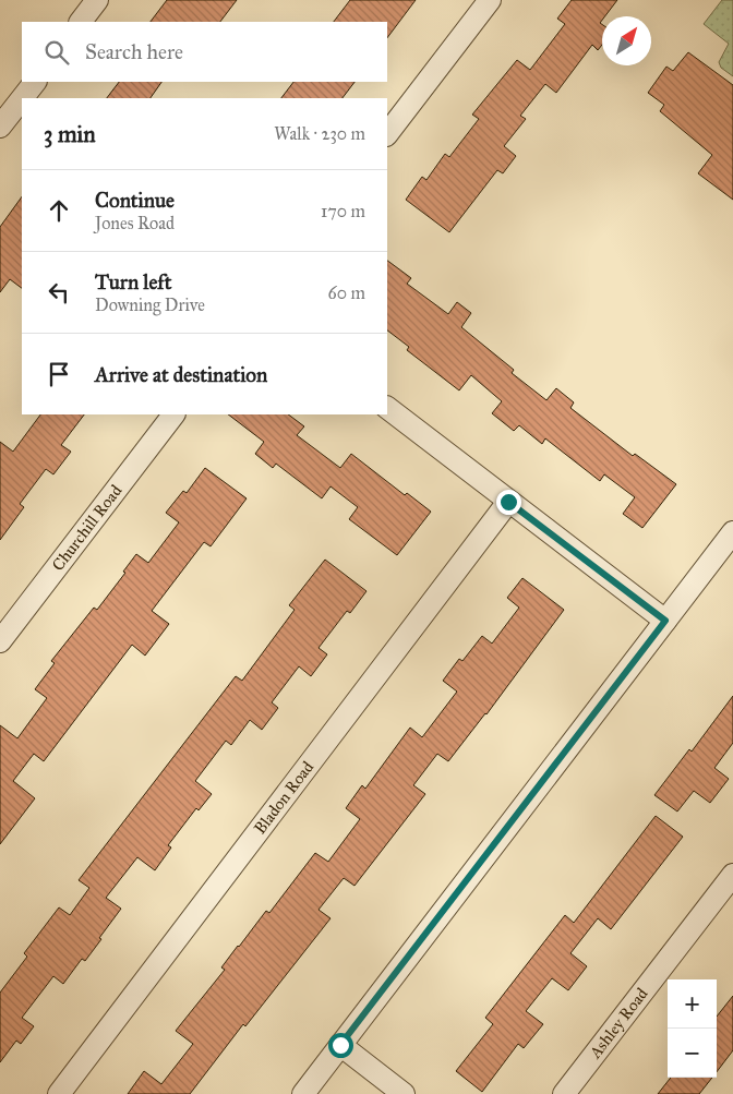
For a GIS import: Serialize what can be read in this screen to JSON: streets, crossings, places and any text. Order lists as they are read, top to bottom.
{
  "streets": {
    "street": ["Churchill Road", "Bladon Road", "Ashley Road"]
  },
  "north": "top right",
  "page": {
    "search": "Search here",
    "heading": ["3 min", "Walk · 230 m"],
    "list": [
      ["Continue", "Jones Road", "170 m"],
      ["Turn left", "Downing Drive", "60 m"],
      "Arrive at destination"
    ],
    "map_buttons": ["+", "−"]
  }
}
